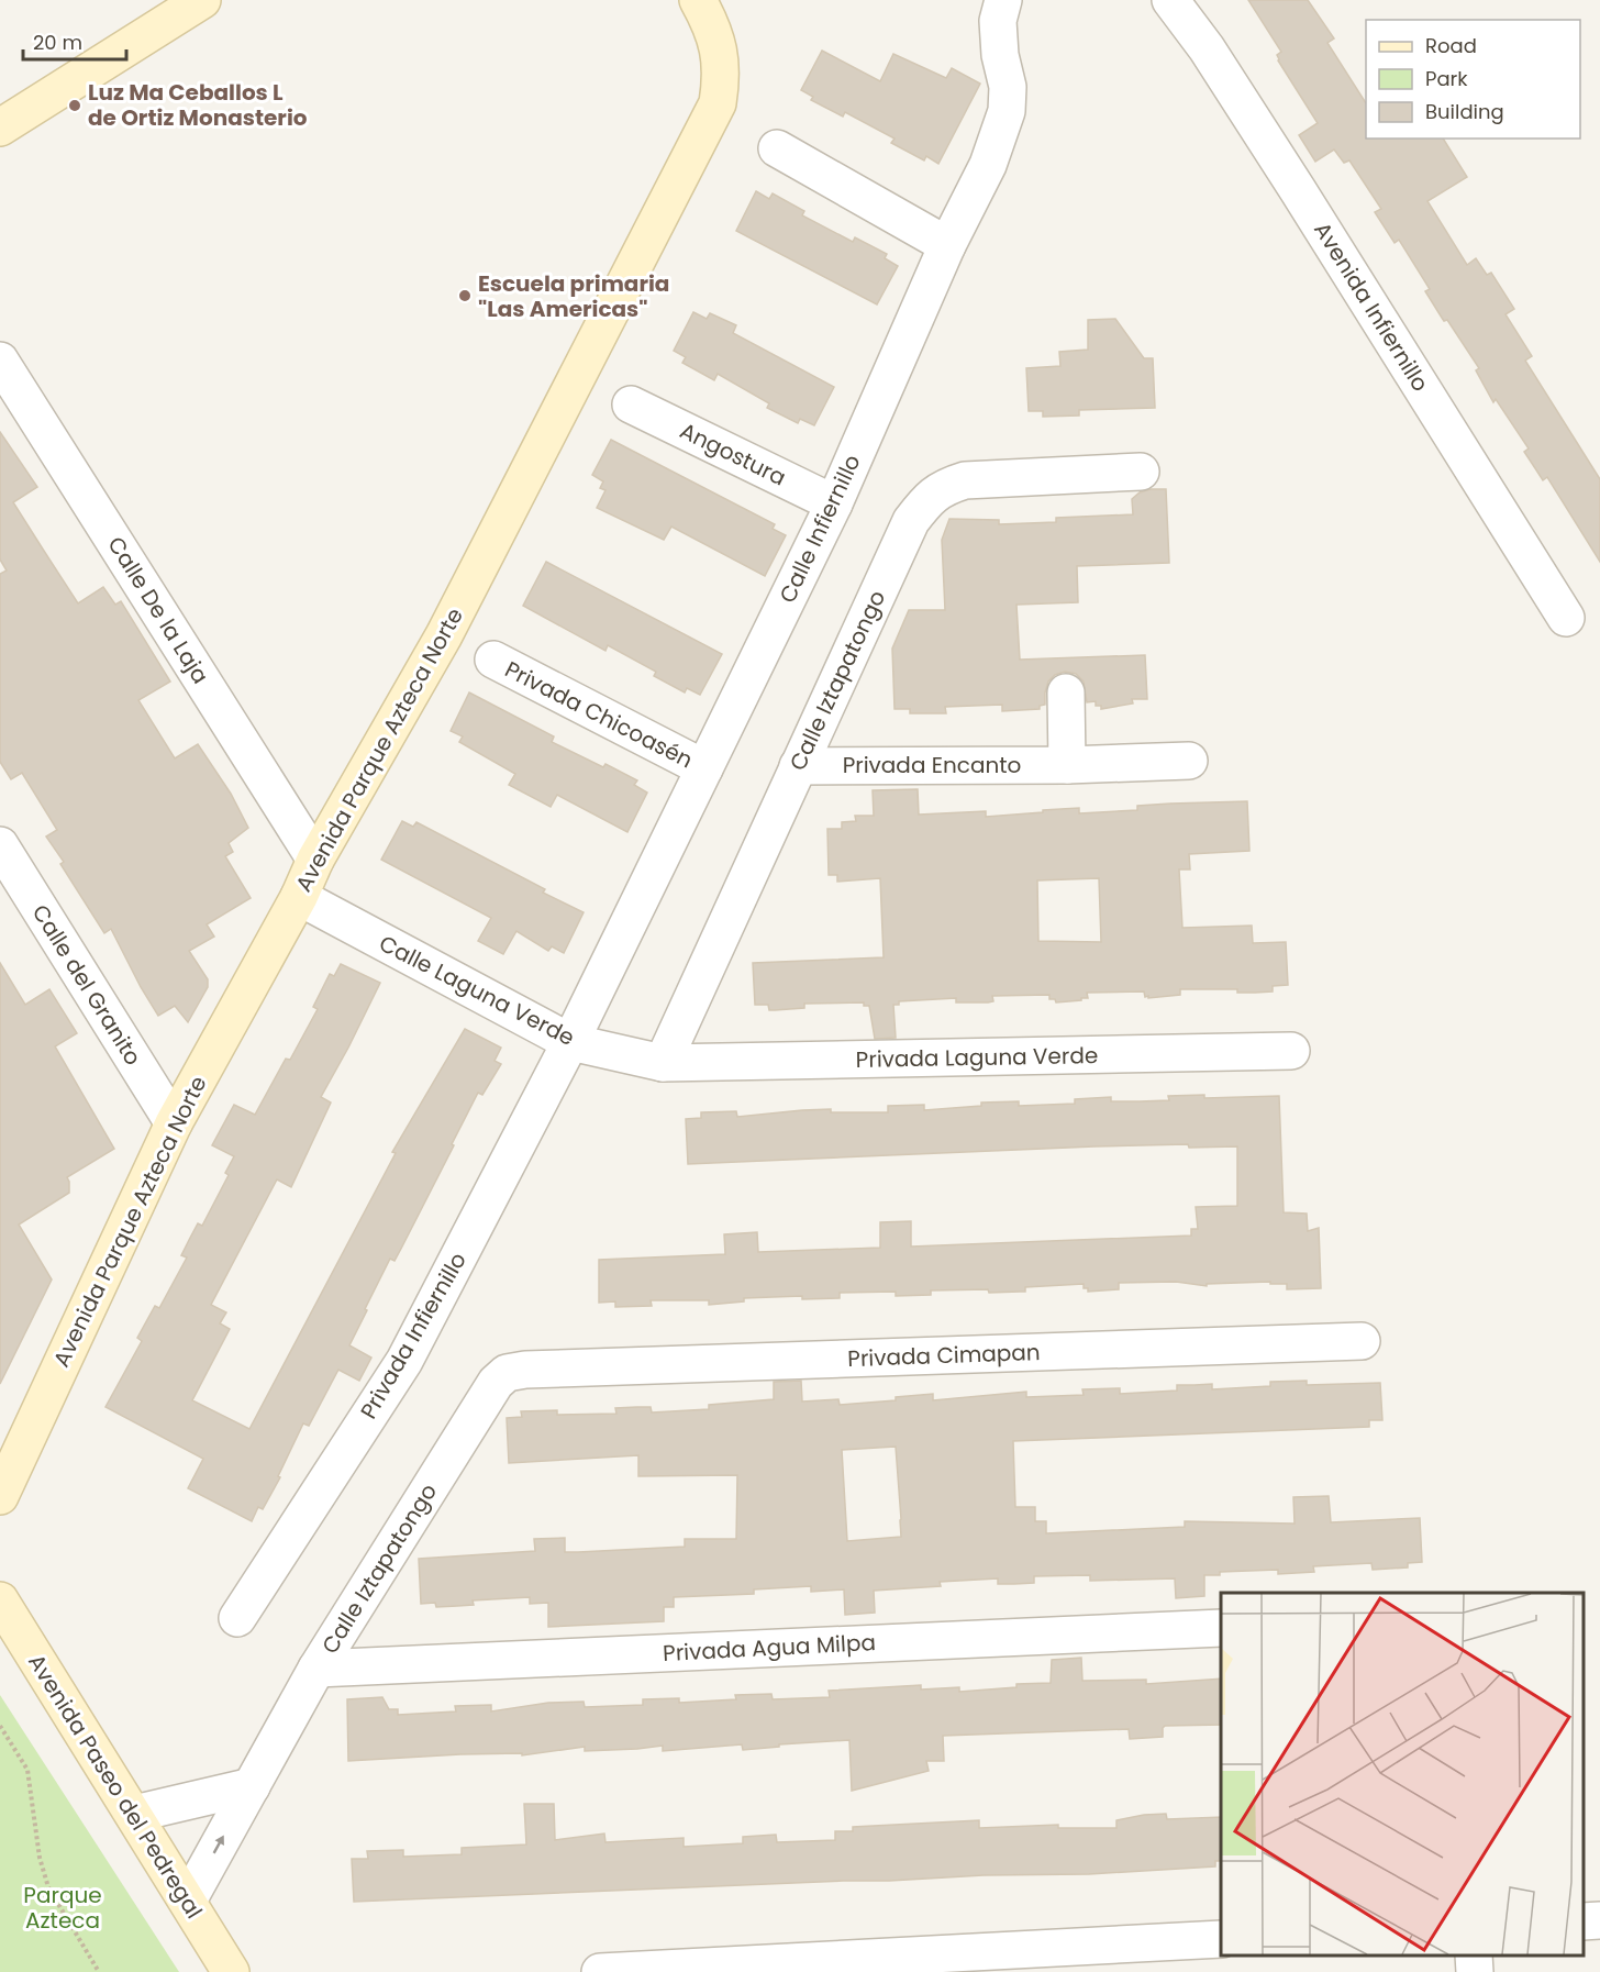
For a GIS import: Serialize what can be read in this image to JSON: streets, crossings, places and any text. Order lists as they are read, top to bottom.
{
  "streets": {
    "street": [
      "Avenida Infiernillo",
      "Angostura",
      "Calle Infiernillo",
      "Calle De la Laja",
      "Calle Iztapatongo",
      "Privada Chicoasén",
      "Avenida Parque Azteca Norte",
      "Privada Encanto",
      "Calle del Granito",
      "Calle Laguna Verde",
      "Privada Laguna Verde",
      "Privada Infiernillo",
      "Privada Cimapan",
      "Privada Agua Milpa",
      "Avenida Paseo del Pedregal"
    ]
  },
  "crossings": [
    ["Angostura", "Calle Infiernillo"],
    ["Calle Infiernillo", "Privada Chicoasén"],
    ["Calle Infiernillo", "Calle Laguna Verde"],
    ["Calle Infiernillo", "Privada Infiernillo"],
    ["Calle De la Laja", "Avenida Parque Azteca Norte"],
    ["Calle Iztapatongo", "Privada Encanto"],
    ["Calle Iztapatongo", "Calle Laguna Verde"],
    ["Calle Iztapatongo", "Privada Laguna Verde"],
    ["Calle Iztapatongo", "Privada Cimapan"],
    ["Calle Iztapatongo", "Privada Agua Milpa"],
    ["Calle Iztapatongo", "Avenida Paseo del Pedregal"],
    ["Avenida Parque Azteca Norte", "Calle del Granito"],
    ["Avenida Parque Azteca Norte", "Calle Laguna Verde"],
    ["Calle Laguna Verde", "Privada Laguna Verde"],
    ["Calle Laguna Verde", "Privada Infiernillo"]
  ],
  "parks": ["Parque Azteca"],
  "places": ["Luz Ma Ceballos L de Ortiz Monasterio", "Escuela primaria \"Las Americas\""],
  "legend": ["Road", "Park", "Building"],
  "scale_bar": "20 m"
}
